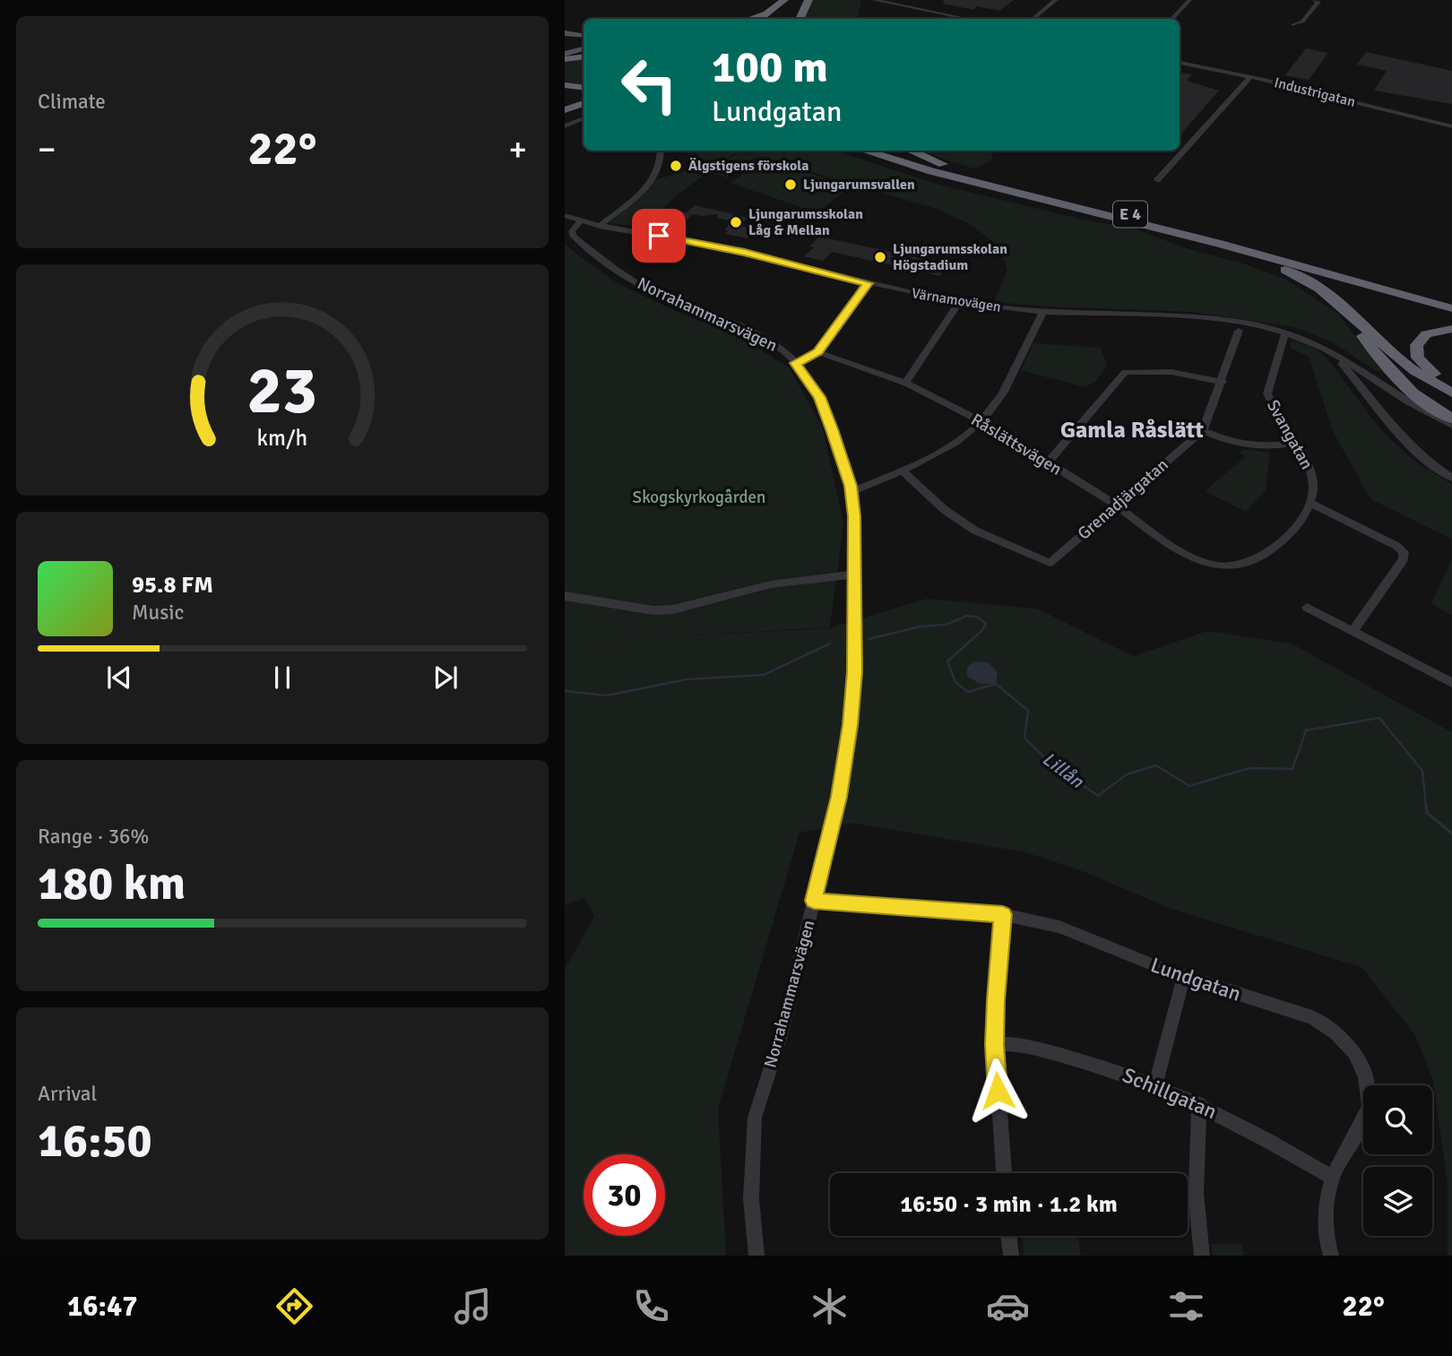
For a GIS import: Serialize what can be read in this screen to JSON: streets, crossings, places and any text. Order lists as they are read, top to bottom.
{
  "streets": {
    "highway": ["E 4"],
    "street": [
      "Industrigatan",
      "Värnamovägen",
      "Norrahammarsvägen",
      "Svangatan",
      "Råslättsvägen",
      "Grenadjärgatan",
      "Lundgatan",
      "Schillgatan"
    ]
  },
  "crossings": [
    ["Värnamovägen", "Norrahammarsvägen"],
    ["Värnamovägen", "Svangatan"],
    ["Norrahammarsvägen", "Lundgatan"],
    ["Svangatan", "Råslättsvägen"],
    ["Råslättsvägen", "Grenadjärgatan"],
    ["Lundgatan", "Schillgatan"]
  ],
  "districts": ["Gamla Råslätt"],
  "water": ["Lillån"],
  "parks": ["Skogskyrkogården"],
  "places": [
    "Älgstigens förskola",
    "Ljungarumsvallen",
    "Ljungarumsskolan Låg & Mellan",
    "Ljungarumsskolan Högstadium"
  ],
  "page": {
    "tile": [
      "Climate",
      ["Range · 36%", "180 km"],
      ["Arrival", "16:50"]
    ],
    "turn": ["100 m", "Lundgatan"],
    "heat": ["−", "22°", "+"],
    "song": ["95.8 FM", "Music"],
    "limit": "30",
    "trip": "16:50 · 3 min · 1.2 km",
    "tabs": ["16:47", "22°"],
    "gauge": ["23", "km/h"]
  }
}
